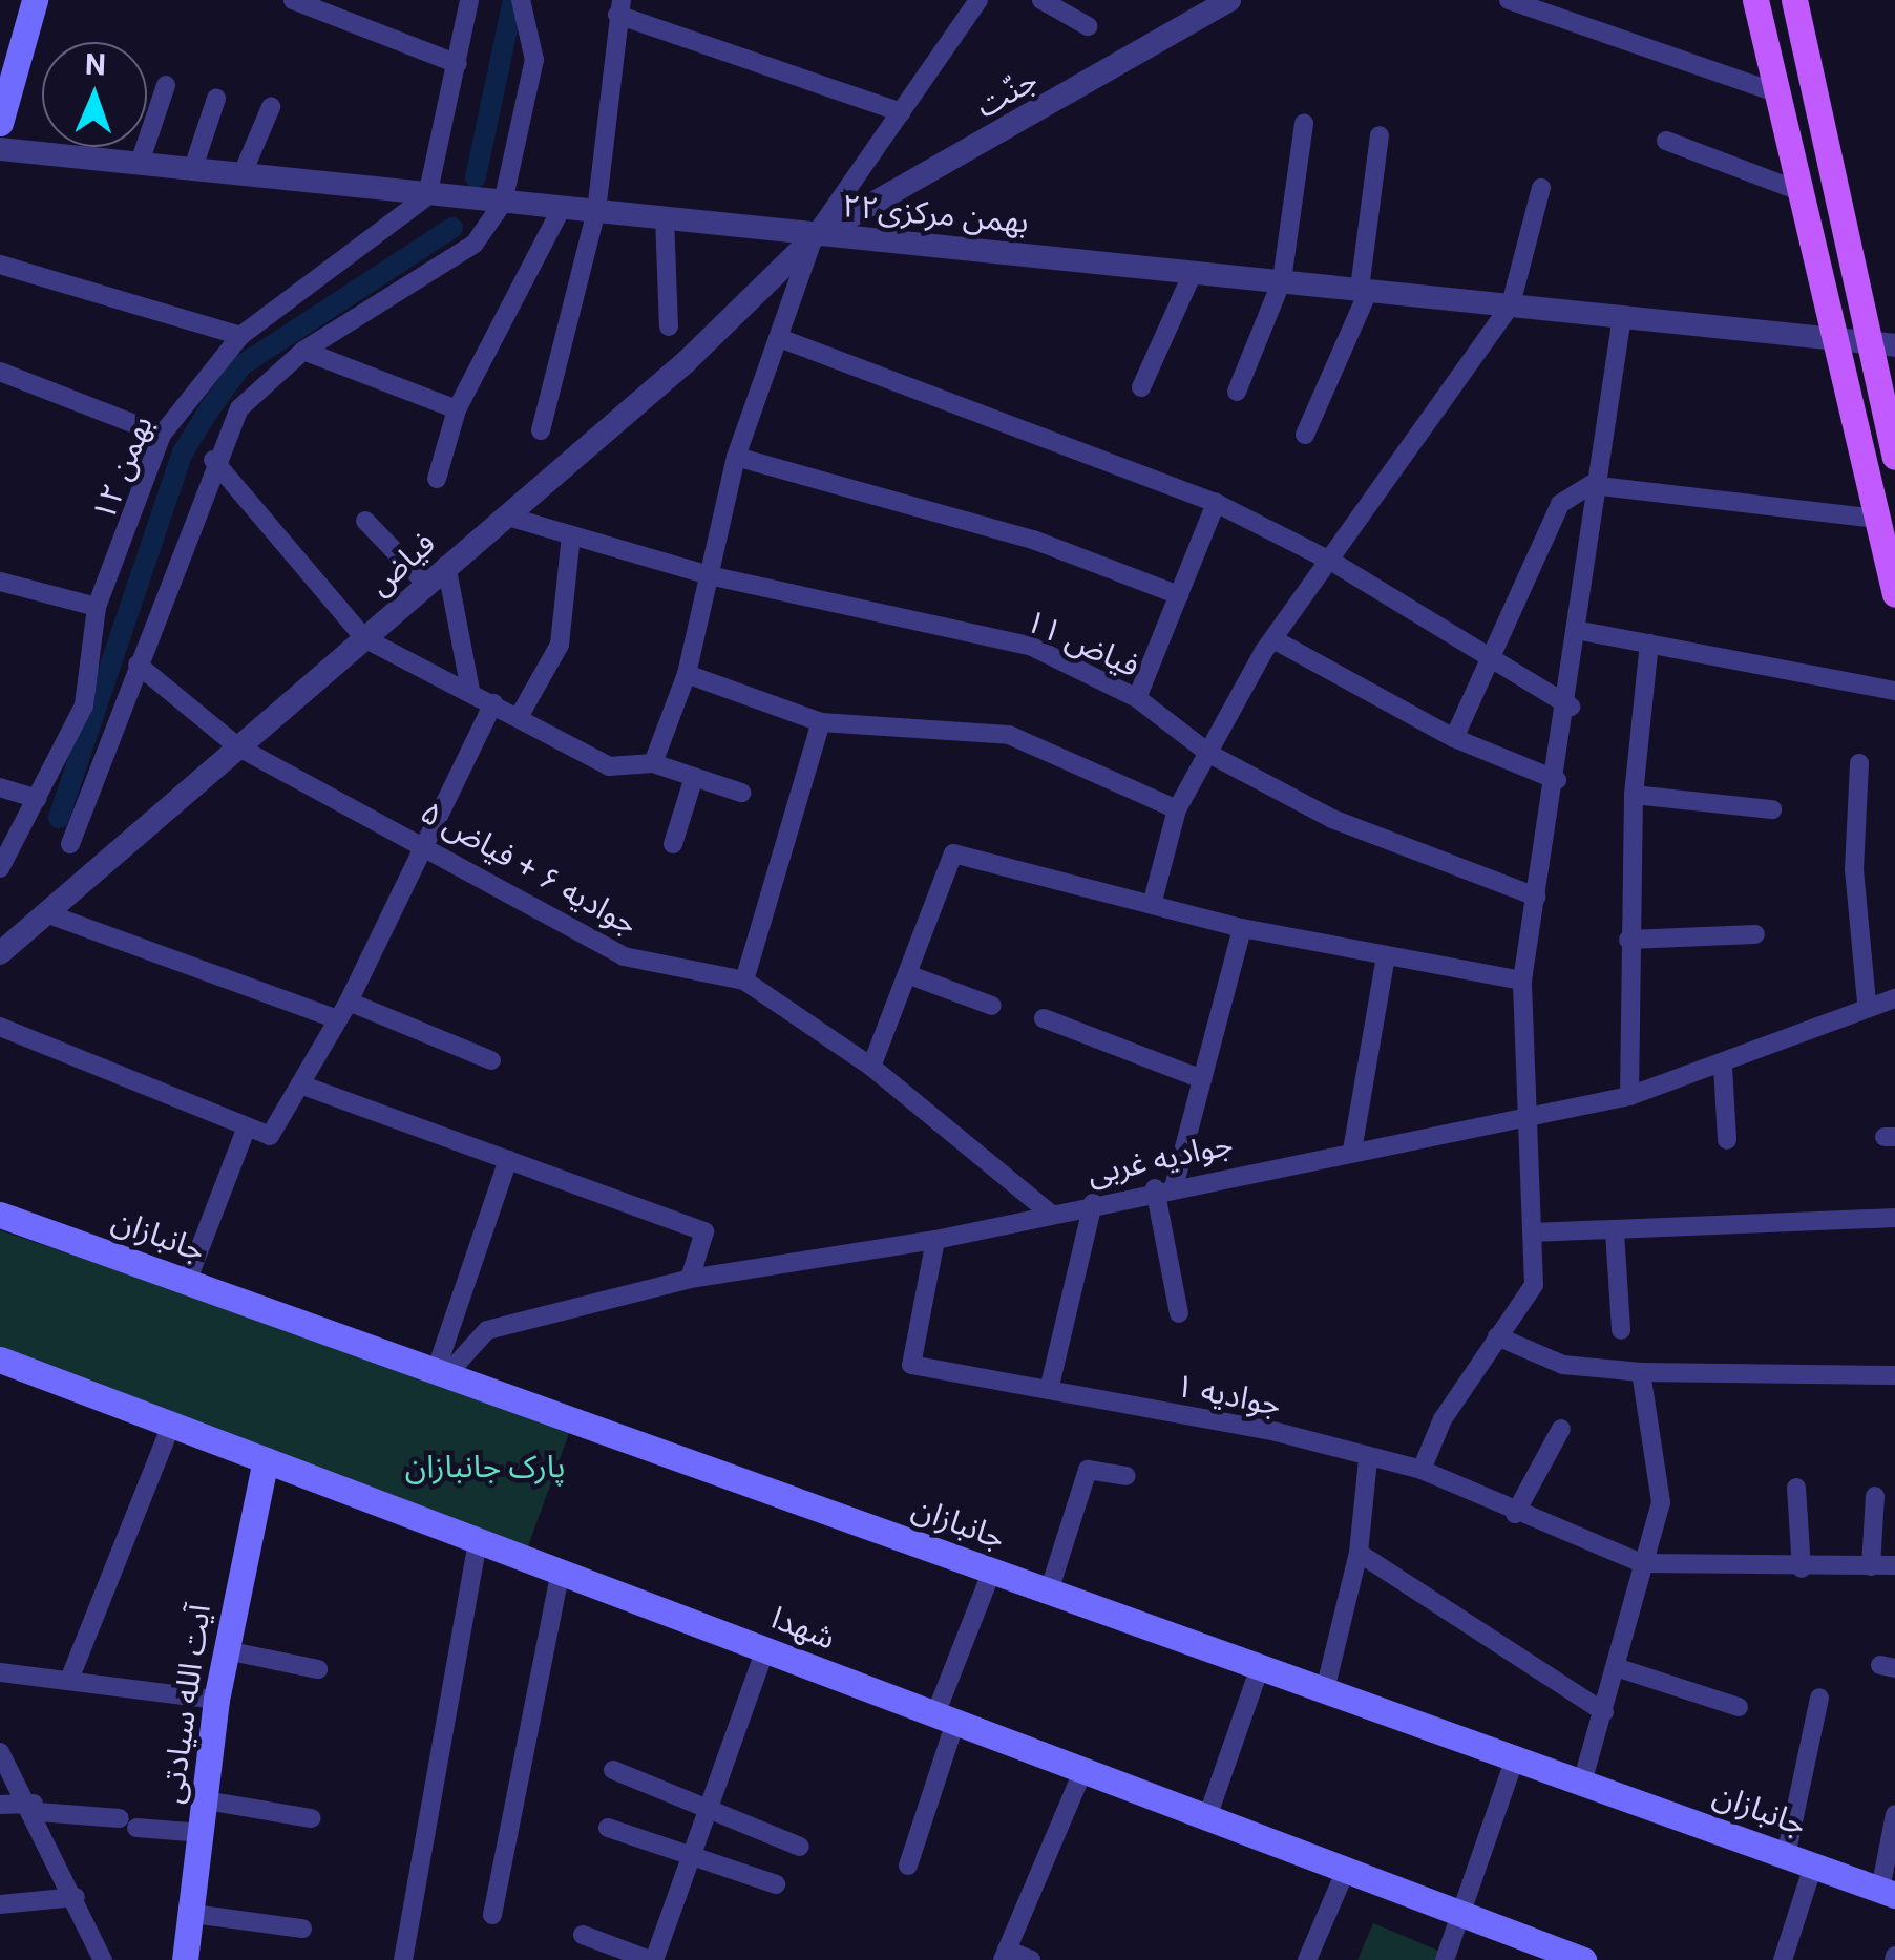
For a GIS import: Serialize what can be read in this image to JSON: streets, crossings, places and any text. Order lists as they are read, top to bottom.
{
  "streets": {
    "main road": ["جانبازان", "شهدا", "آیت الله سیادتی"],
    "street": [
      "جنّت",
      "۲۲بهمن مرکزی",
      "بهمن ۱۲",
      "فیاض",
      "فیاض ۱۱",
      "جوادیه ۶ + فیاض ۵",
      "جوادیه غربی",
      "جوادیه ۱"
    ]
  },
  "crossings": [
    ["جنّت", "۲۲بهمن مرکزی"],
    ["جنّت", "فیاض"],
    ["۲۲بهمن مرکزی", "بهمن ۱۲"],
    ["۲۲بهمن مرکزی", "فیاض"],
    ["فیاض", "فیاض ۱۱"],
    ["فیاض", "جوادیه ۶ + فیاض ۵"],
    ["جوادیه ۶ + فیاض ۵", "جوادیه غربی"],
    ["جوادیه غربی", "جانبازان"],
    ["جوادیه غربی", "جوادیه ۱"],
    ["شهدا", "آیت الله سیادتی"]
  ],
  "parks": ["پارک جانبازان"],
  "north": "top"
}
